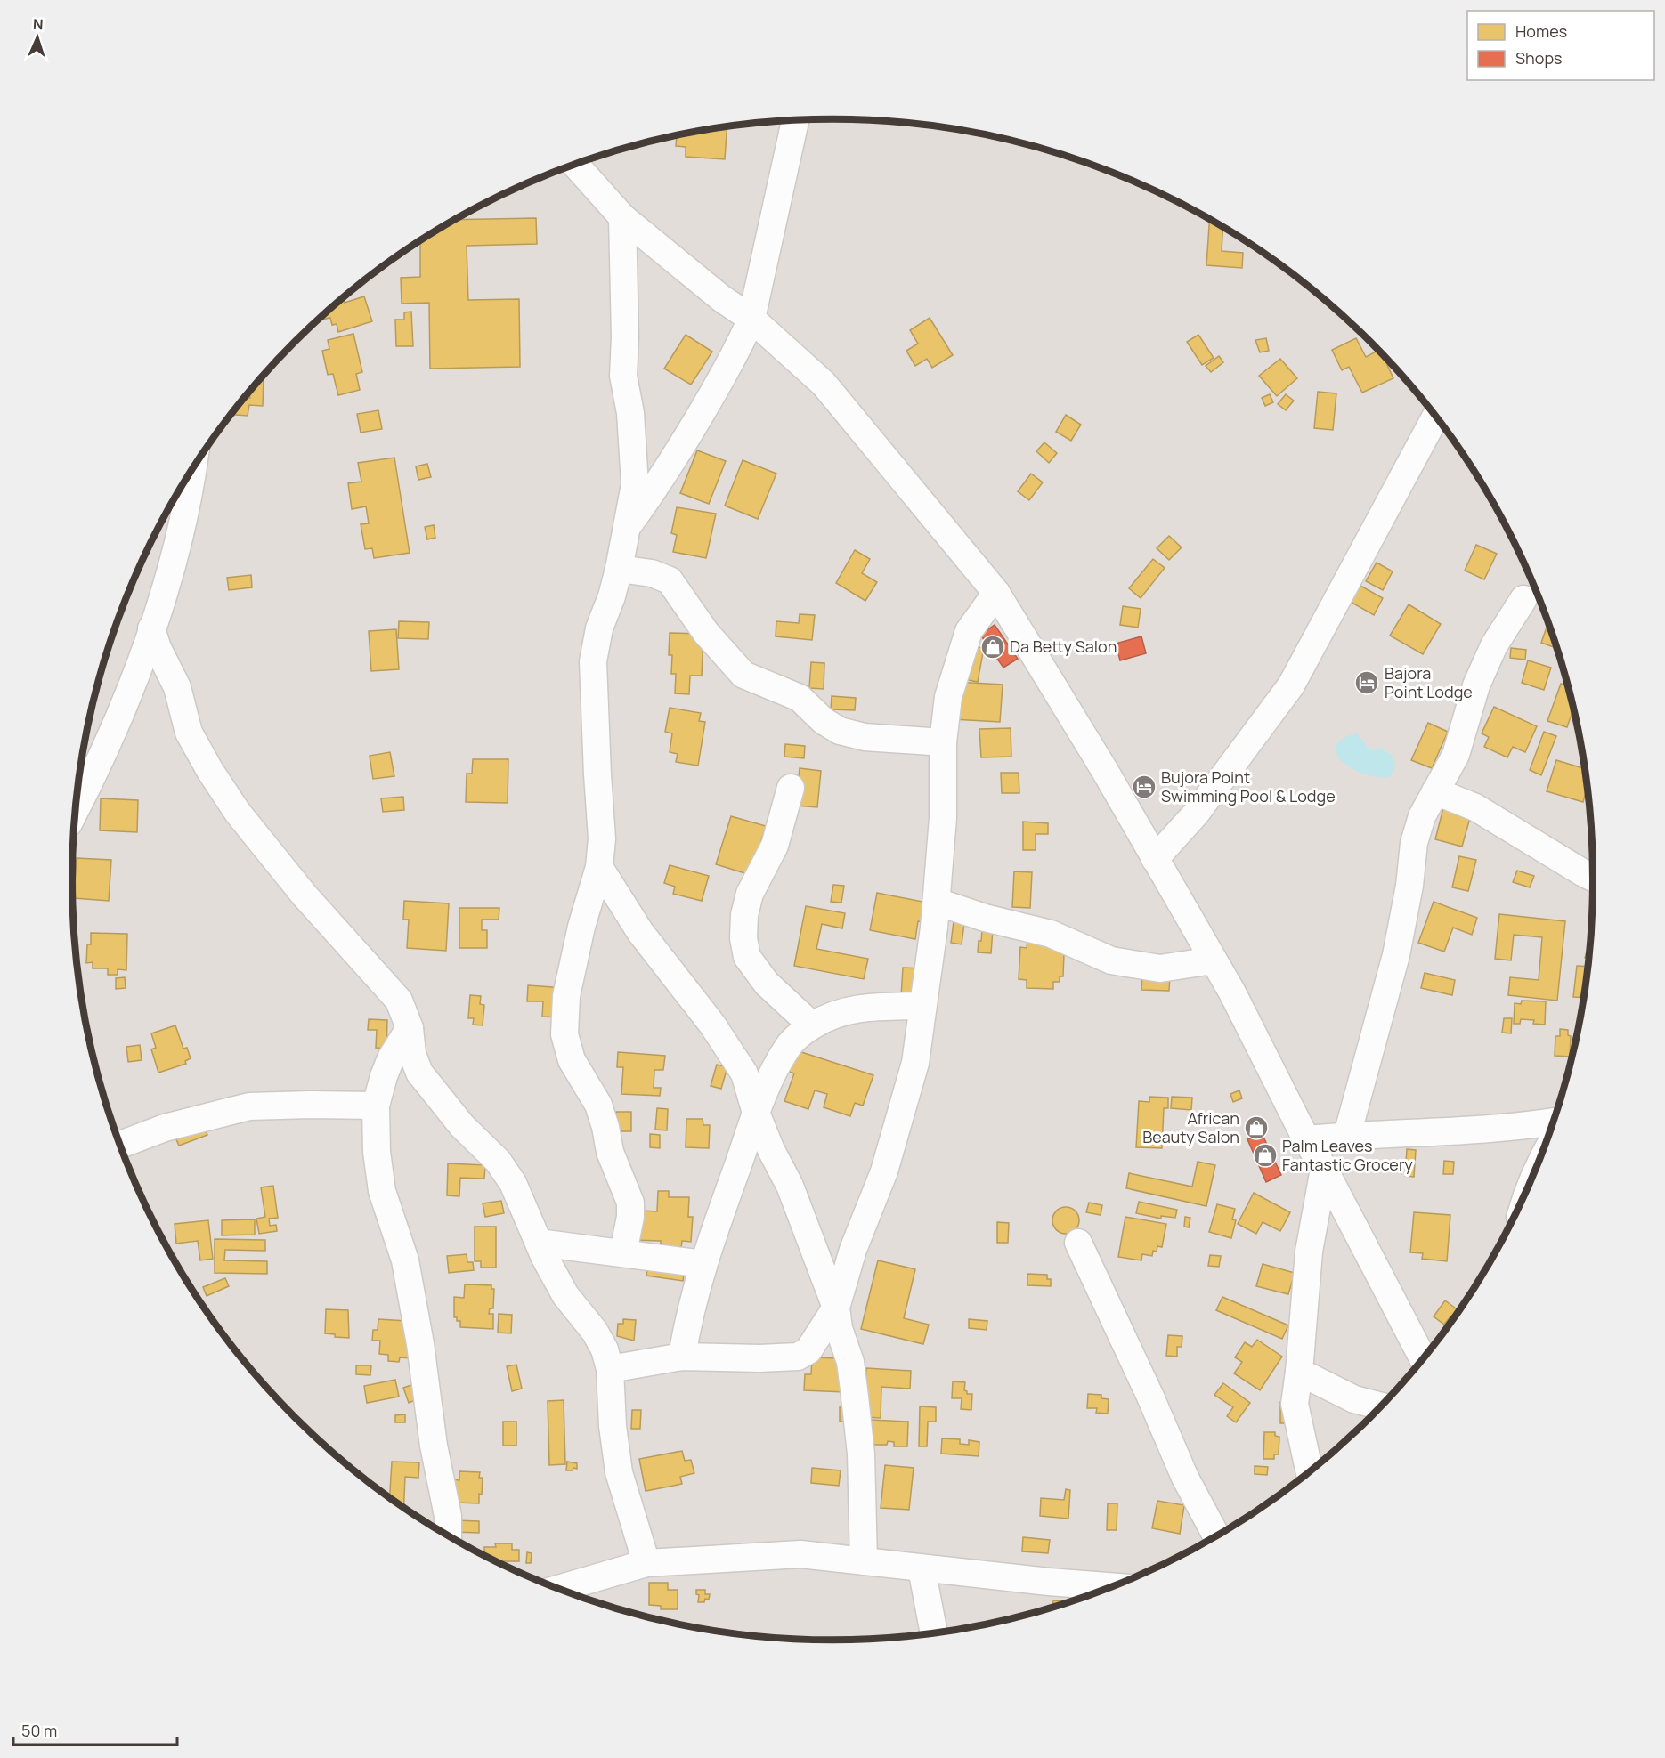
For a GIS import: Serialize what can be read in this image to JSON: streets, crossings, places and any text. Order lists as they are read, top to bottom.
{
  "places": {
    "shop": ["Da Betty Salon", "African Beauty Salon", "Palm Leaves Fantastic Grocery"],
    "hotel": ["Bajora Point Lodge", "Bujora Point Swimming Pool & Lodge"]
  },
  "legend": ["Homes", "Shops"],
  "scale_bar": "50 m",
  "north": "top"
}
